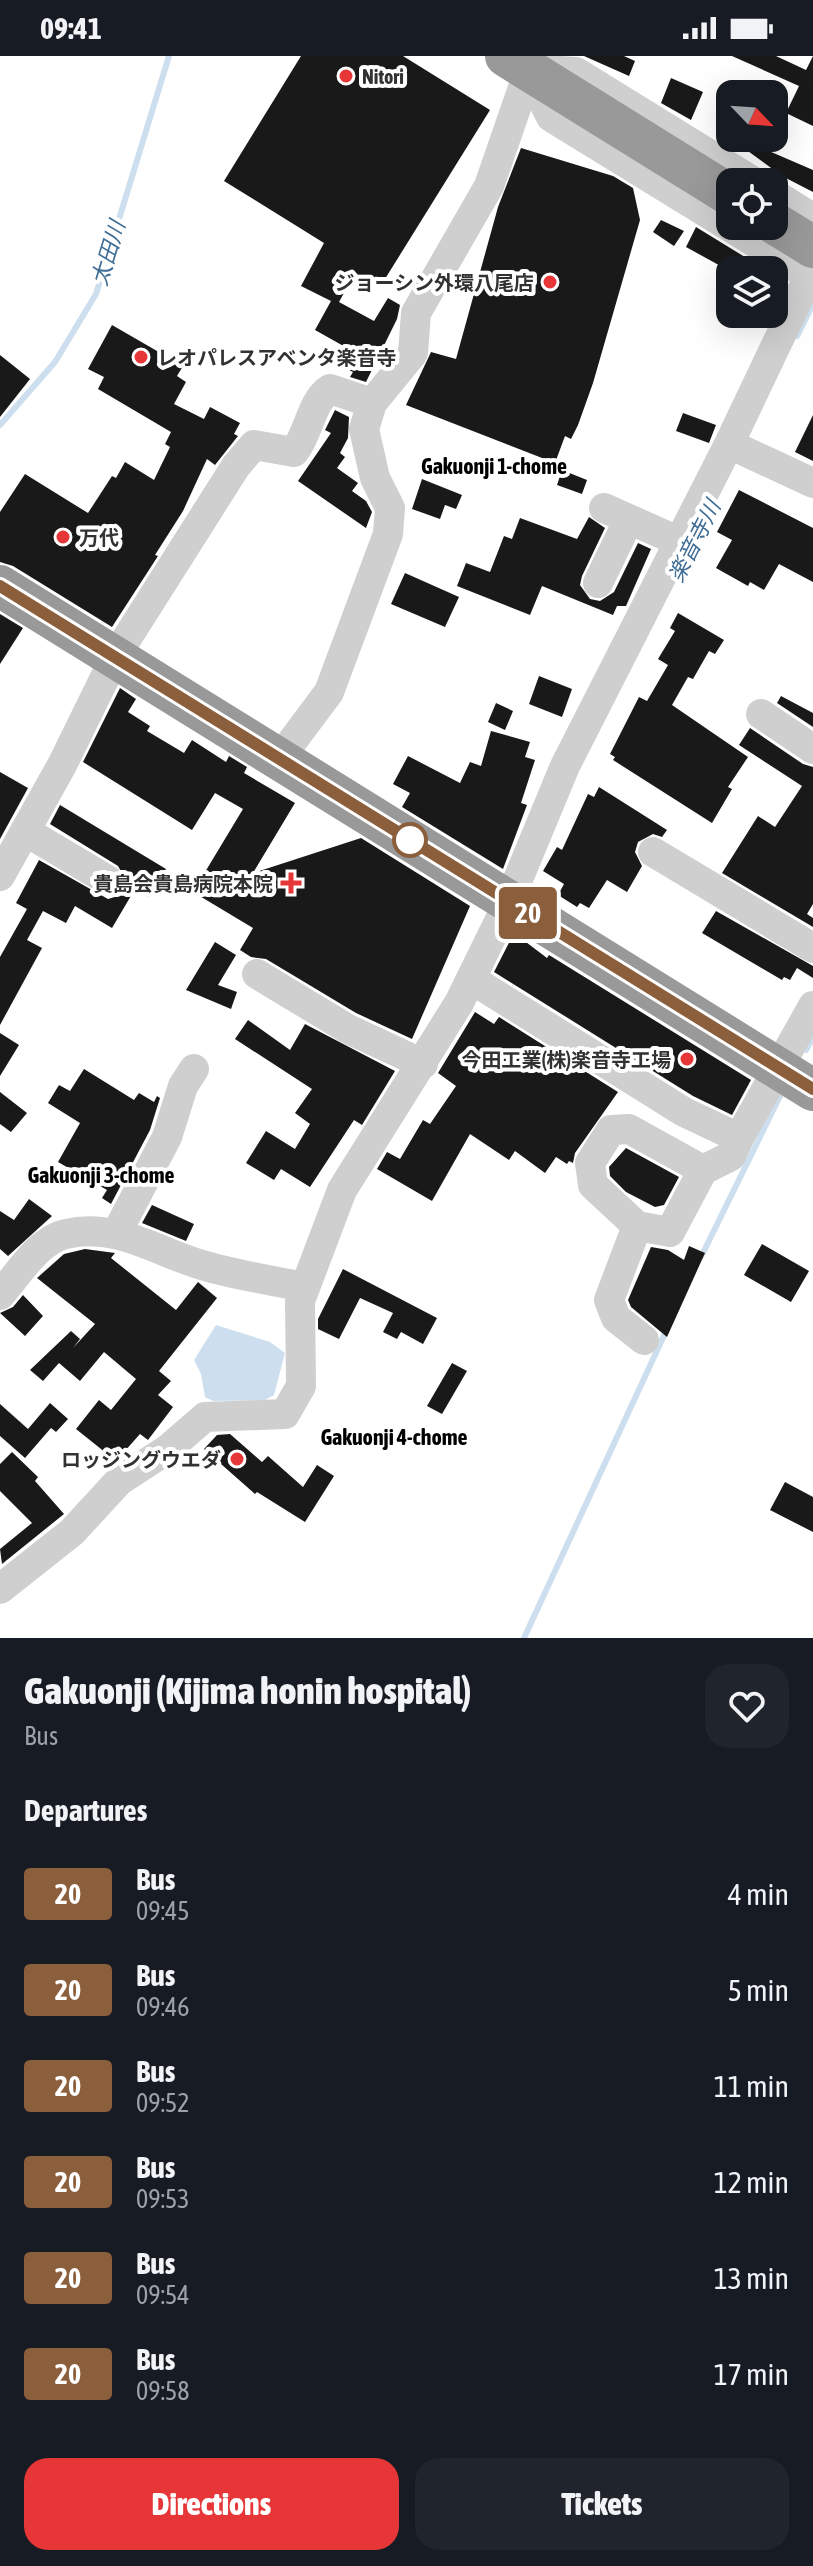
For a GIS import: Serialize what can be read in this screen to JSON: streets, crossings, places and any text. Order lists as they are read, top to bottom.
{
  "districts": ["Gakuonji 1-chome", "Gakuonji 3-chome", "Gakuonji 4-chome"],
  "water": ["太田川", "楽音寺川"],
  "places": {
    "other": [
      "Nitori",
      "ジョーシン外環八尾店",
      "レオパレスアベンタ楽音寺",
      "万代",
      "今田工業(株)楽音寺工場",
      "ロッジングウエダ"
    ],
    "health": ["貴島会貴島病院本院"]
  },
  "lines": ["bus line 20"],
  "north": "bottom right",
  "page": {
    "status": "09:41",
    "on_map": "20",
    "heading": [
      ["Gakuonji (Kijima honin hospital)", "Bus"],
      "Departures"
    ],
    "list": [
      {
        "mark": "20",
        "name": "Bus",
        "note": "09:45",
        "value": "4 min"
      },
      {
        "mark": "20",
        "name": "Bus",
        "note": "09:46",
        "value": "5 min"
      },
      {
        "mark": "20",
        "name": "Bus",
        "note": "09:52",
        "value": "11 min"
      },
      {
        "mark": "20",
        "name": "Bus",
        "note": "09:53",
        "value": "12 min"
      },
      {
        "mark": "20",
        "name": "Bus",
        "note": "09:54",
        "value": "13 min"
      },
      {
        "mark": "20",
        "name": "Bus",
        "note": "09:58",
        "value": "17 min"
      }
    ],
    "buttons": ["Directions", "Tickets"]
  }
}
